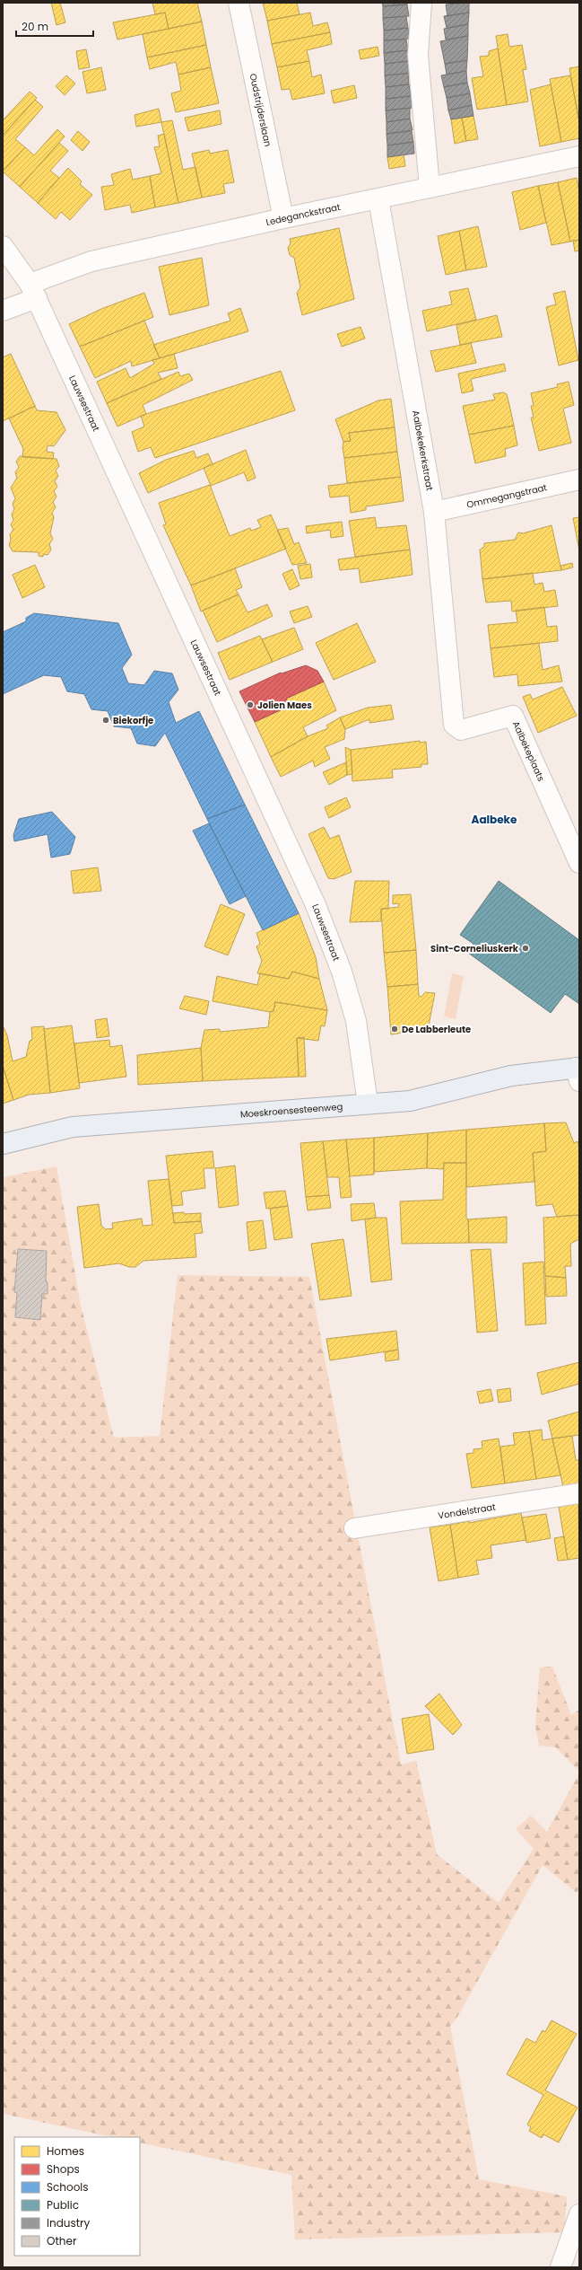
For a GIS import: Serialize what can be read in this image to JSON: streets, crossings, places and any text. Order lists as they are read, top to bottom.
{
  "streets": {
    "main road": ["Moeskroensesteenweg"],
    "street": [
      "Oudstrijderslaan",
      "Ledeganckstraat",
      "Lauwsestraat",
      "Aalbekekerkstraat",
      "Ommegangstraat",
      "Aalbekeplaats",
      "Vondelstraat"
    ]
  },
  "crossings": [
    ["Oudstrijderslaan", "Ledeganckstraat"],
    ["Ledeganckstraat", "Lauwsestraat"],
    ["Ledeganckstraat", "Aalbekekerkstraat"],
    ["Lauwsestraat", "Moeskroensesteenweg"],
    ["Aalbekekerkstraat", "Ommegangstraat"],
    ["Aalbekekerkstraat", "Aalbekeplaats"]
  ],
  "districts": ["Aalbeke"],
  "places": [
    "Jolien Maes",
    "Biekorfje",
    "Sint-Corneliuskerk",
    "De Labberleute"
  ],
  "legend": [
    "Homes",
    "Shops",
    "Schools",
    "Public",
    "Industry",
    "Other"
  ],
  "scale_bar": "20 m"
}
